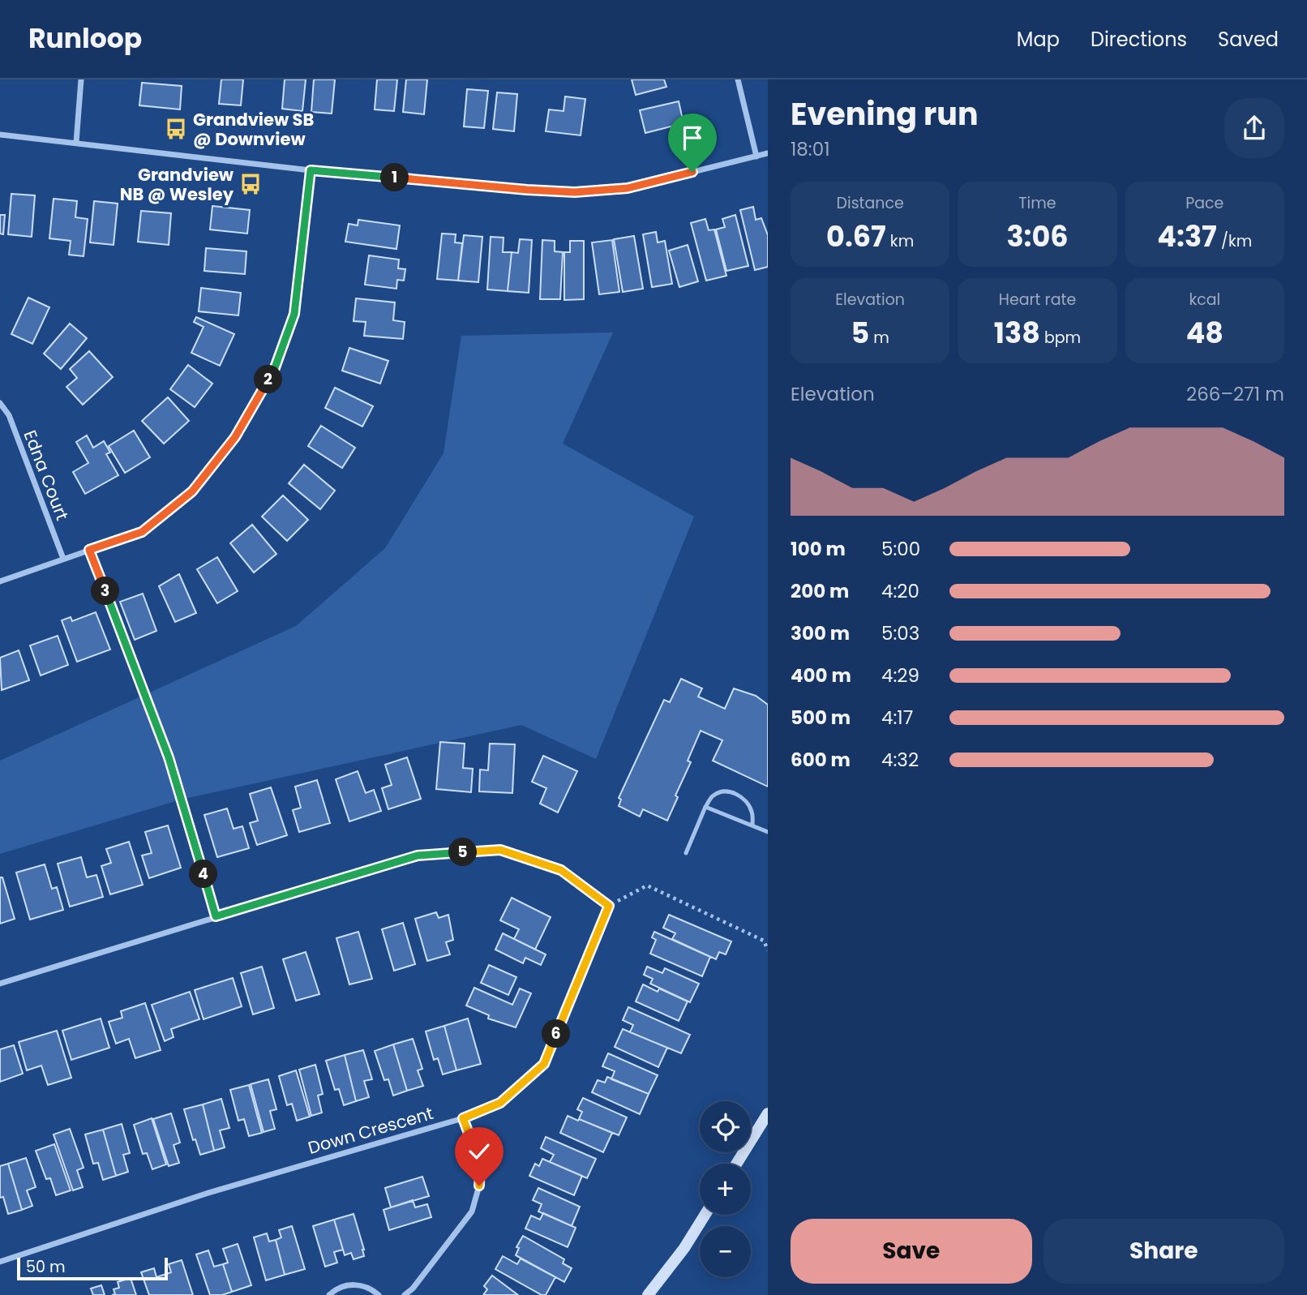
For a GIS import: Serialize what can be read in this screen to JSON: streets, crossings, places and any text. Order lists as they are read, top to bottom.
{
  "streets": {
    "street": ["Edna Court", "Down Crescent"]
  },
  "places": {
    "bus stop": ["Grandview SB @ Downview", "Grandview NB @ Wesley"]
  },
  "scale_bar": "50 m",
  "page": {
    "header": "Runloop",
    "nav": ["Map", "Directions", "Saved"],
    "heading": ["Evening run", "18:01"],
    "pins": [
      "1",
      "2",
      "3",
      "5",
      "4",
      "6"
    ],
    "stats": [
      ["Distance", "0.67 km"],
      ["Time", "3:06"],
      ["Pace", "4:37 /km"],
      ["Elevation", "5 m"],
      ["Heart rate", "138 bpm"],
      ["kcal", "48"]
    ],
    "chart": ["Elevation", "266–271 m"],
    "list": [
      {
        "name": "100 m",
        "note": "5:00"
      },
      {
        "name": "200 m",
        "note": "4:20"
      },
      {
        "name": "300 m",
        "note": "5:03"
      },
      {
        "name": "400 m",
        "note": "4:29"
      },
      {
        "name": "500 m",
        "note": "4:17"
      },
      {
        "name": "600 m",
        "note": "4:32"
      }
    ],
    "map_buttons": ["+", "−"],
    "buttons": ["Save", "Share"],
    "scale": "50 m"
  }
}
